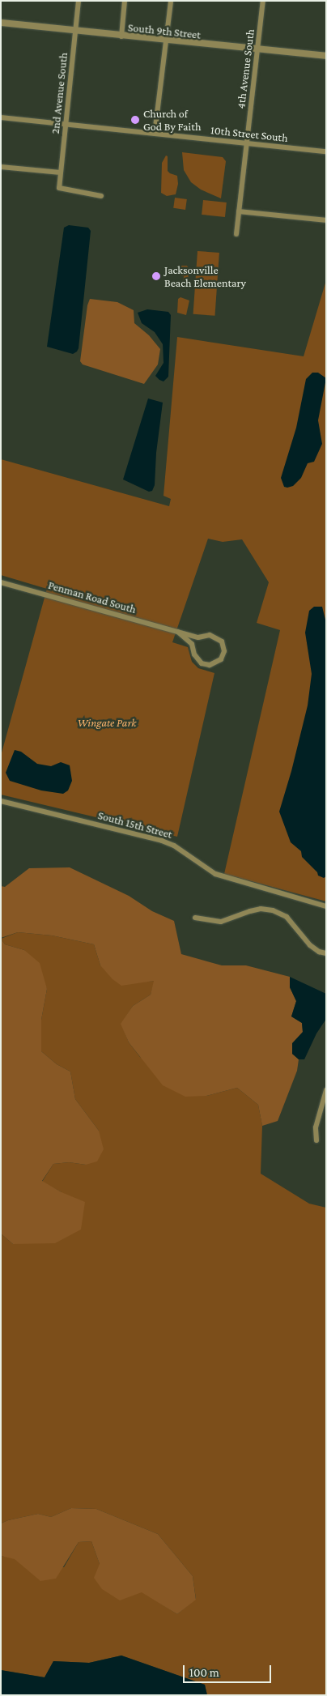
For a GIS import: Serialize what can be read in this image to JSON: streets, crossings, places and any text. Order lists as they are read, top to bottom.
{
  "streets": {
    "street": [
      "South 9th Street",
      "4th Avenue South",
      "2nd Avenue South",
      "10th Street South",
      "Penman Road South",
      "South 15th Street"
    ]
  },
  "crossings": [
    ["South 9th Street", "4th Avenue South"],
    ["South 9th Street", "2nd Avenue South"],
    ["4th Avenue South", "10th Street South"],
    ["2nd Avenue South", "10th Street South"]
  ],
  "parks": ["Wingate Park"],
  "places": ["Church of God By Faith", "Jacksonville Beach Elementary"],
  "scale_bar": "100 m"
}
